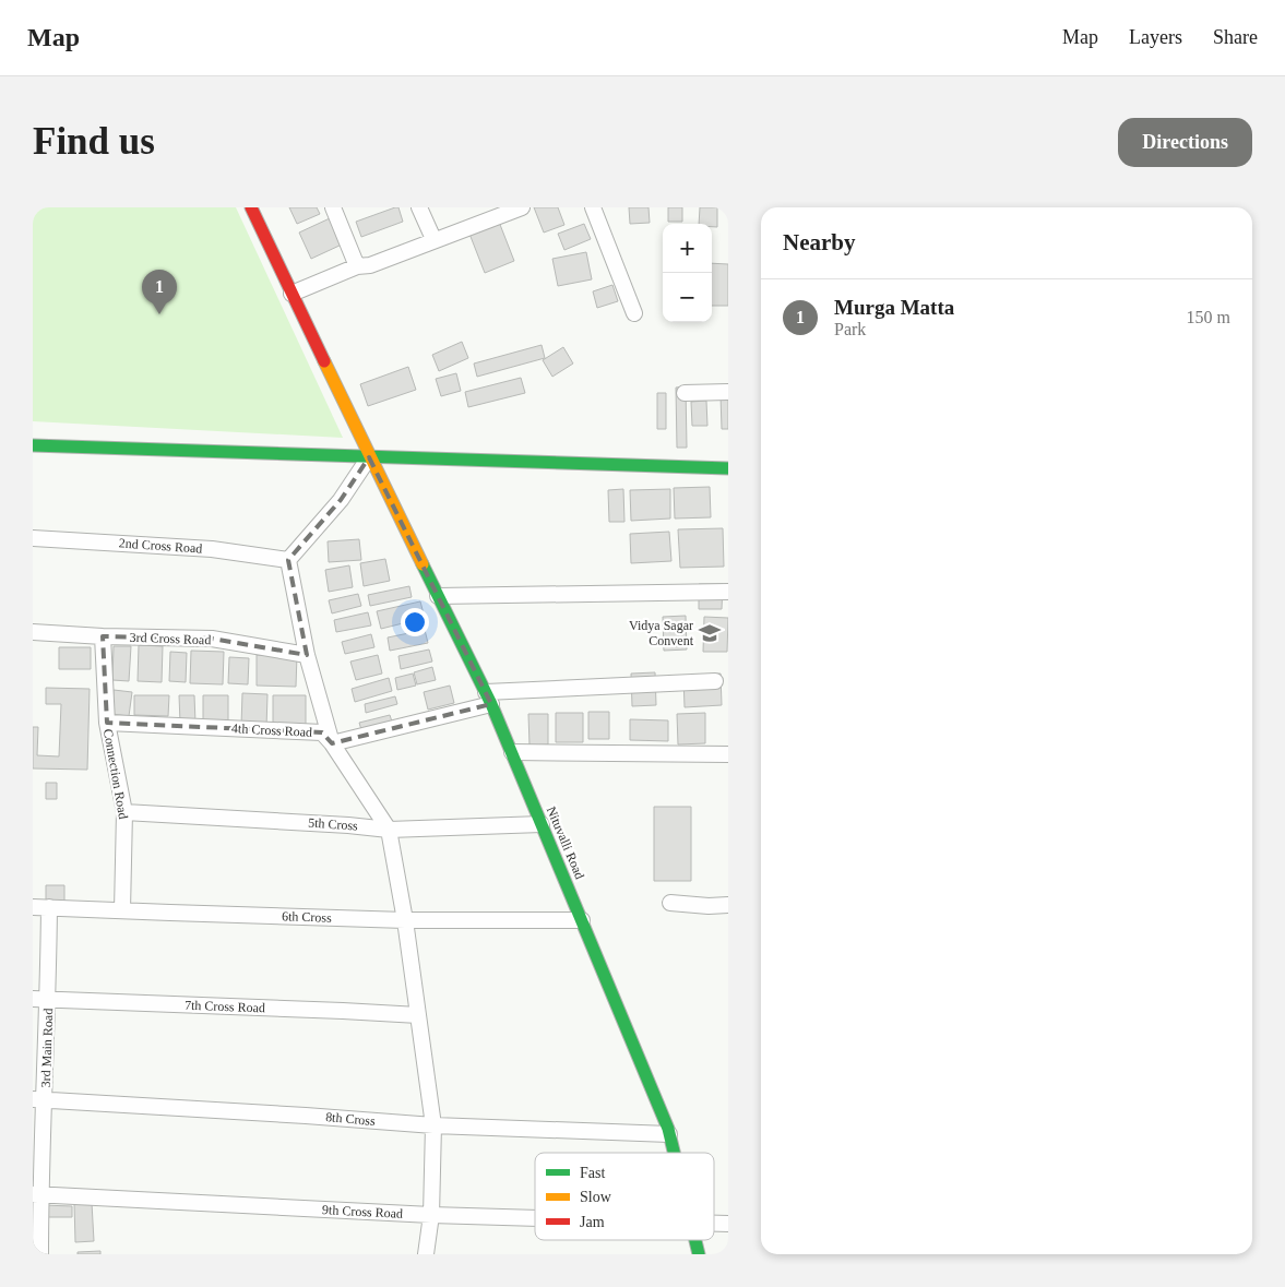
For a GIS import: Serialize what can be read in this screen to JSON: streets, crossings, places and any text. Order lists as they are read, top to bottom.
{
  "streets": {
    "street": [
      "2nd Cross Road",
      "3rd Cross Road",
      "4th Cross Road",
      "Connection Road",
      "5th Cross",
      "Nituvalli Road",
      "6th Cross",
      "7th Cross Road",
      "3rd Main Road",
      "8th Cross",
      "9th Cross Road"
    ]
  },
  "crossings": [
    ["3rd Cross Road", "Connection Road"],
    ["4th Cross Road", "Connection Road"],
    ["4th Cross Road", "Nituvalli Road"],
    ["Connection Road", "5th Cross"],
    ["Connection Road", "6th Cross"],
    ["5th Cross", "Nituvalli Road"],
    ["Nituvalli Road", "6th Cross"],
    ["Nituvalli Road", "8th Cross"],
    ["6th Cross", "3rd Main Road"],
    ["7th Cross Road", "3rd Main Road"],
    ["3rd Main Road", "8th Cross"],
    ["3rd Main Road", "9th Cross Road"]
  ],
  "places": {
    "school or university": ["Vidya Sagar Convent"]
  },
  "legend": ["Fast", "Slow", "Jam"],
  "page": {
    "header": "Map",
    "nav": ["Map", "Layers", "Share"],
    "buttons": "Directions",
    "title": "Find us",
    "heading": "Nearby",
    "map_buttons": ["+", "−"],
    "pins": "1",
    "list": [
      {
        "mark": "1",
        "name": "Murga Matta",
        "note": "Park",
        "value": "150 m"
      }
    ]
  }
}
